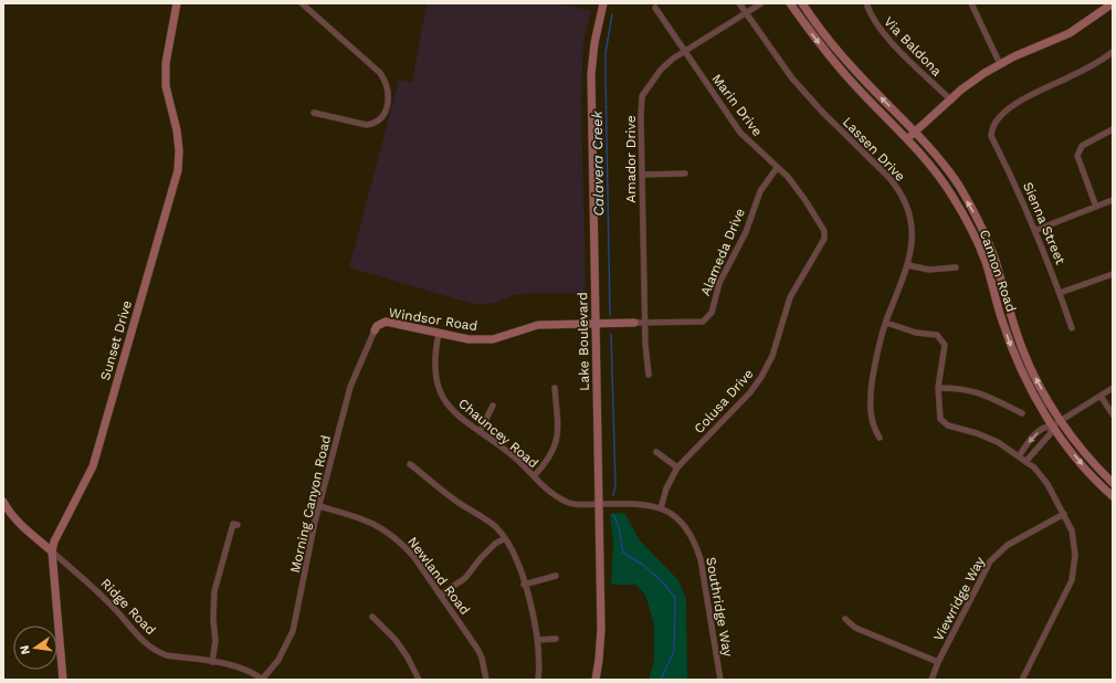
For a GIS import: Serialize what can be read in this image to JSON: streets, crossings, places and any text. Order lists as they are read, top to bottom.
{
  "streets": {
    "main road": [
      "Alameda Drive",
      "Cannon Road",
      "Windsor Road",
      "Sunset Drive",
      "Lake Boulevard",
      "Ridge Road"
    ],
    "street": [
      "Via Baldona",
      "Marin Drive",
      "Lassen Drive",
      "Amador Drive",
      "Sienna Street",
      "Colusa Drive",
      "Chauncey Road",
      "Morning Canyon Road",
      "Newland Road",
      "Viewridge Way",
      "Southridge Way"
    ]
  },
  "crossings": [
    ["Marin Drive", "Amador Drive"],
    ["Marin Drive", "Alameda Drive"],
    ["Marin Drive", "Colusa Drive"],
    ["Lassen Drive", "Amador Drive"],
    ["Amador Drive", "Alameda Drive"],
    ["Alameda Drive", "Windsor Road"],
    ["Alameda Drive", "Lake Boulevard"],
    ["Windsor Road", "Lake Boulevard"],
    ["Windsor Road", "Chauncey Road"],
    ["Windsor Road", "Morning Canyon Road"],
    ["Sunset Drive", "Ridge Road"],
    ["Lake Boulevard", "Chauncey Road"],
    ["Colusa Drive", "Southridge Way"],
    ["Chauncey Road", "Southridge Way"],
    ["Morning Canyon Road", "Newland Road"],
    ["Morning Canyon Road", "Ridge Road"]
  ],
  "water": ["Calavera Creek"],
  "north": "left"
}
